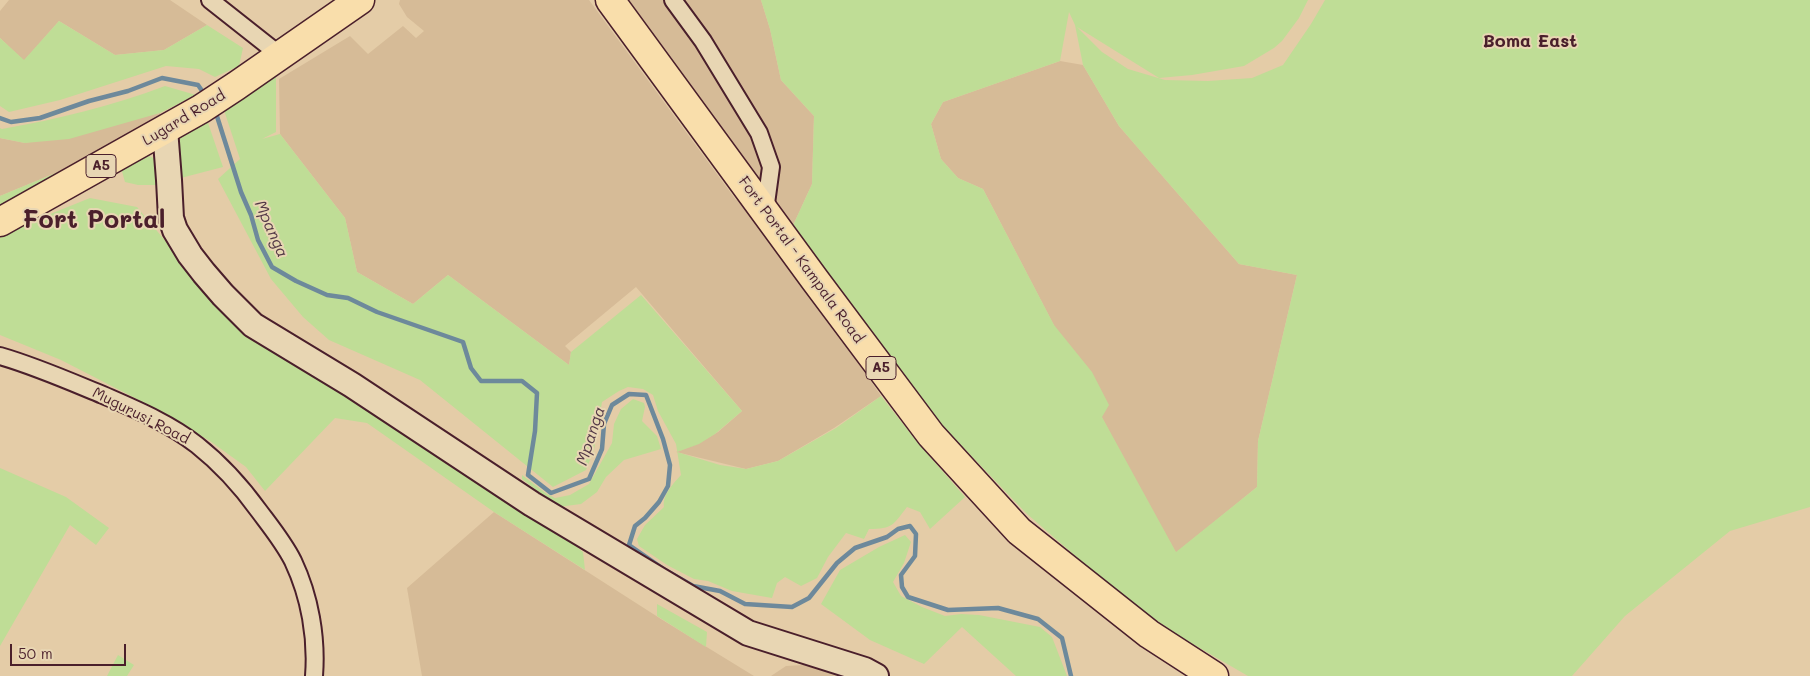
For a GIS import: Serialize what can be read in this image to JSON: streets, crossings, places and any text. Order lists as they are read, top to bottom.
{
  "streets": {
    "highway": ["Lugard Road", "A5", "Fort Portal - Kampala Road"],
    "street": ["Mugurusi Road"]
  },
  "districts": ["Boma East", "Fort Portal"],
  "water": ["Mpanga"],
  "scale_bar": "50 m"
}
